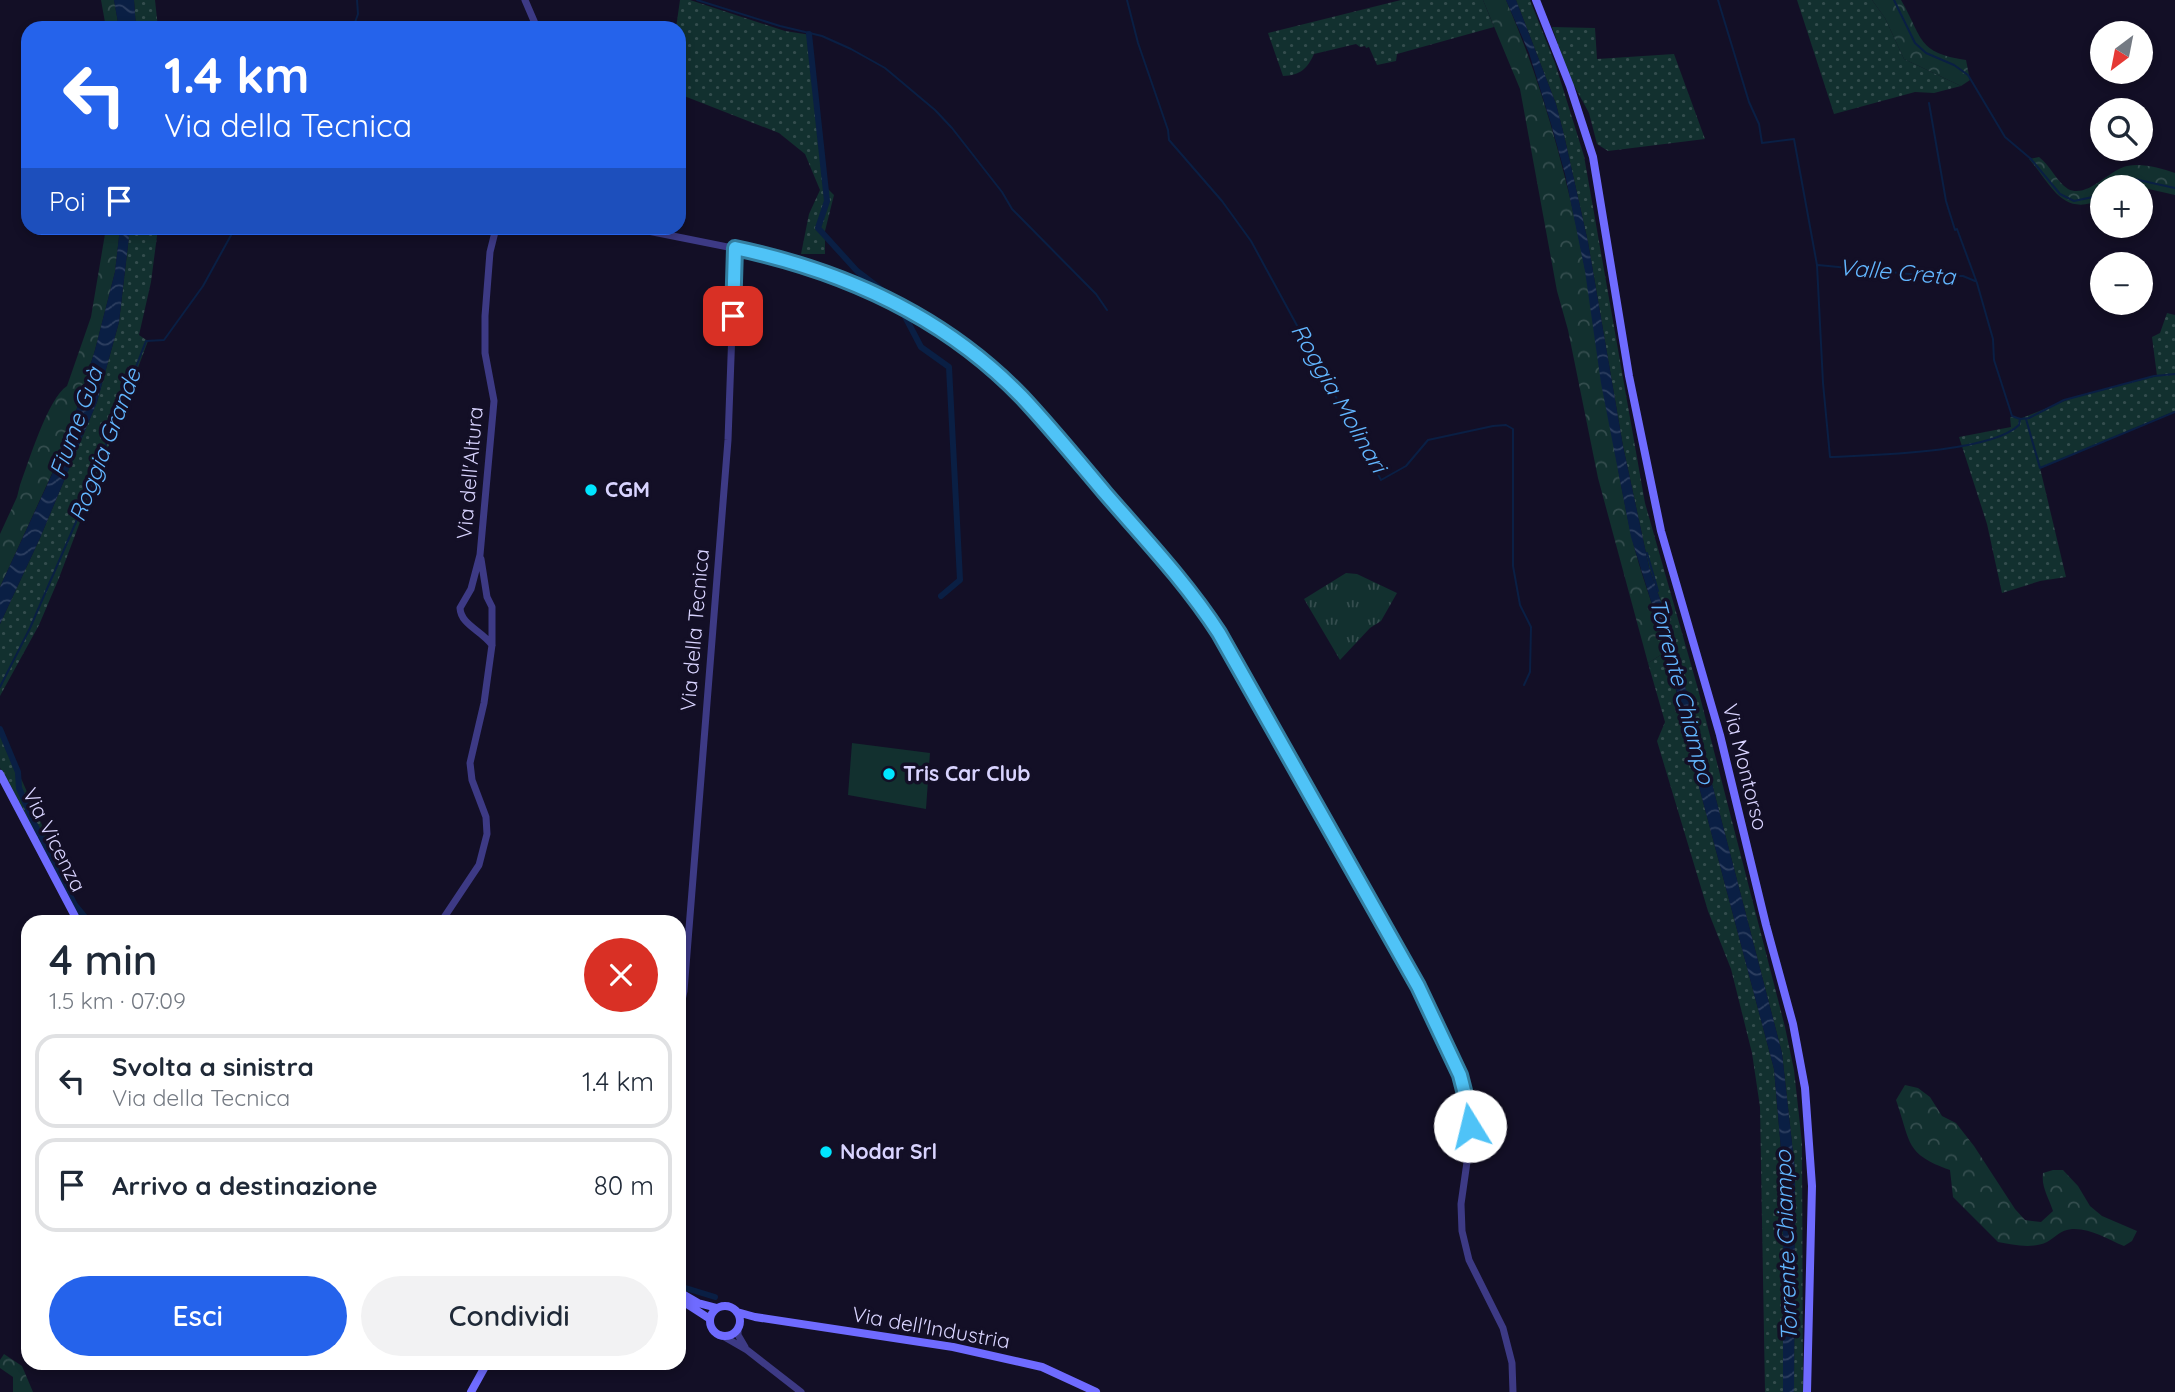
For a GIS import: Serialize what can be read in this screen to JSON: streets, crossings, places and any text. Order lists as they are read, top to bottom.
{
  "streets": {
    "main road": ["Via Montorso", "Via Vicenza", "Via dell'Industria"],
    "street": ["Via dell'Altura", "Via della Tecnica"]
  },
  "water": [
    "Valle Creta",
    "Roggia Molinari",
    "Fiume Guà",
    "Roggia Grande",
    "Torrente Chiampo"
  ],
  "places": ["CGM", "Tris Car Club", "Nodar Srl"],
  "north": "bottom left",
  "page": {
    "map_buttons": ["+", "−"],
    "turn": ["1.4 km", "Via della Tecnica"],
    "then": "Poi",
    "heading": ["4 min", "1.5 km · 07:09"],
    "list": [
      {
        "name": "Svolta a sinistra",
        "note": "Via della Tecnica",
        "value": "1.4 km"
      },
      {
        "name": "Arrivo a destinazione",
        "value": "80 m"
      }
    ],
    "buttons": ["Esci", "Condividi"]
  }
}
